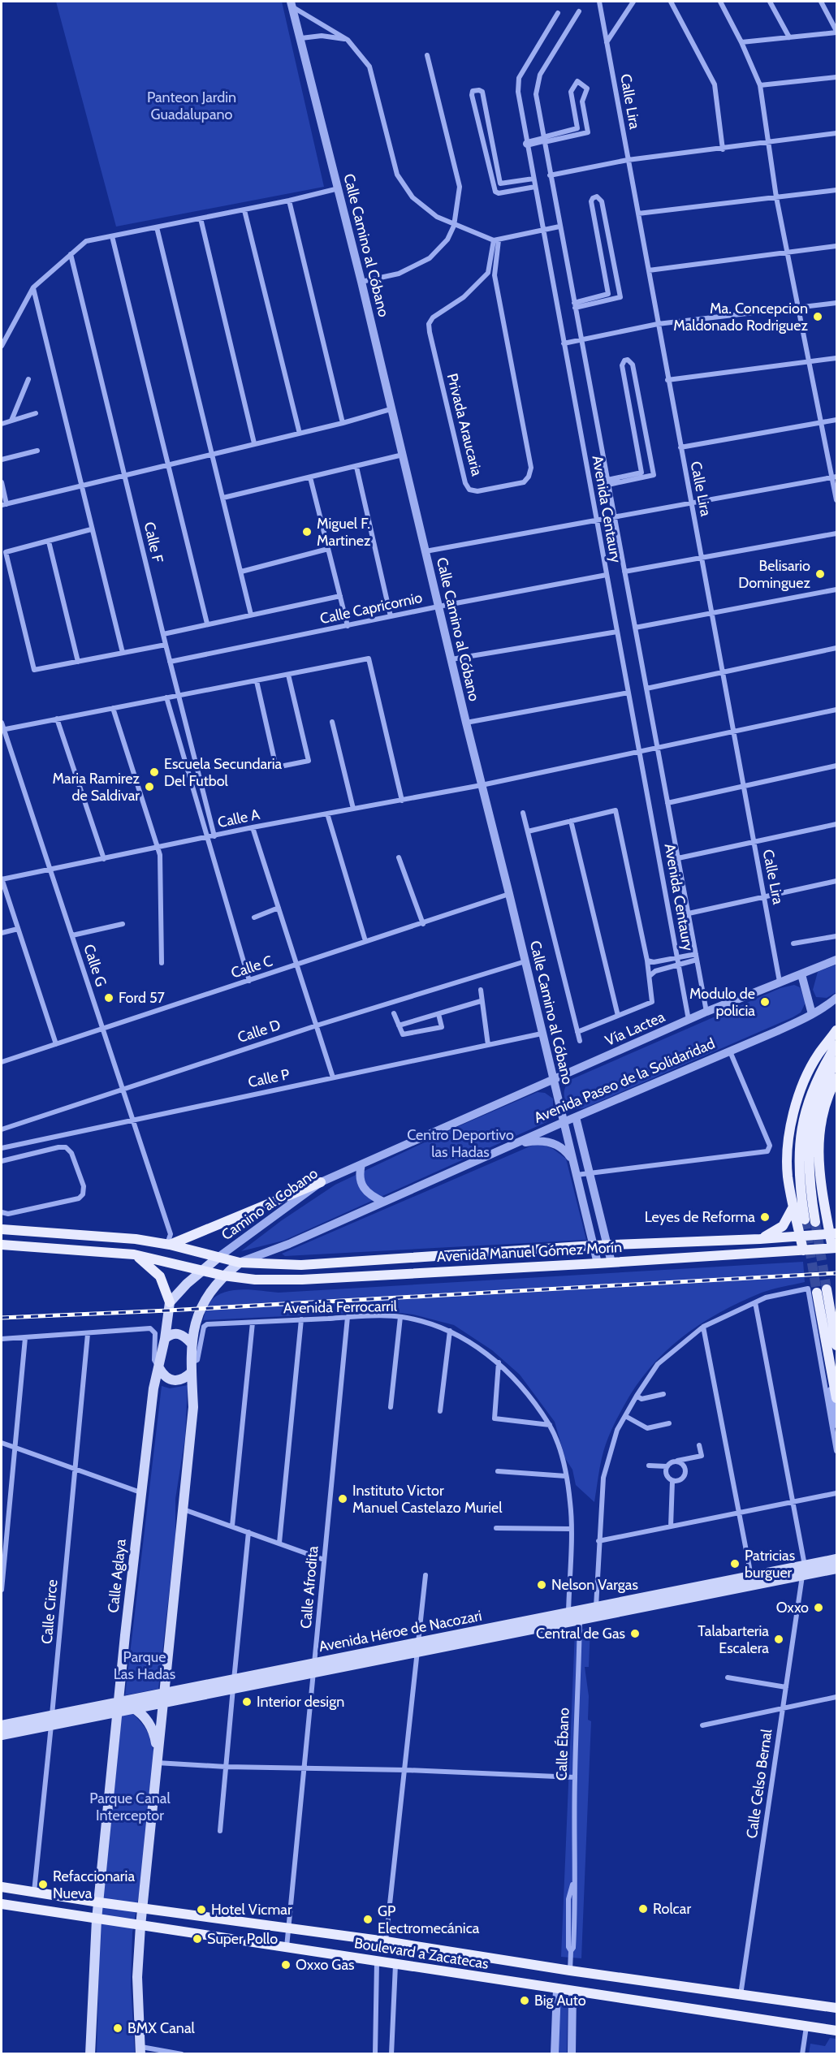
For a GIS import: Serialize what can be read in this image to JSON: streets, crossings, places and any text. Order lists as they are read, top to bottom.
{
  "streets": {
    "main road": [
      "Avenida Manuel Gómez Morín",
      "Calle Aglaya",
      "Avenida Héroe de Nacozari",
      "Boulevard a Zacatecas"
    ],
    "street": [
      "Calle Lira",
      "Calle Camino al Cóbano",
      "Privada Araucaria",
      "Avenida Centaury",
      "Calle F",
      "Calle Capricornio",
      "Calle A",
      "Calle G",
      "Calle C",
      "Vía Lactea",
      "Calle D",
      "Calle P",
      "Avenida Paseo de la Solidaridad",
      "Camino al Cobano",
      "Avenida Ferrocarril",
      "Calle Afrodita",
      "Calle Circe",
      "Calle Ébano",
      "Calle Celso Bernal"
    ]
  },
  "crossings": [
    ["Calle Lira", "Calle A"],
    ["Calle Lira", "Vía Lactea"],
    ["Calle Camino al Cóbano", "Calle Capricornio"],
    ["Calle Camino al Cóbano", "Calle A"],
    ["Calle Camino al Cóbano", "Calle C"],
    ["Calle Camino al Cóbano", "Vía Lactea"],
    ["Calle Camino al Cóbano", "Calle D"],
    ["Calle Camino al Cóbano", "Calle P"],
    ["Calle Camino al Cóbano", "Avenida Paseo de la Solidaridad"],
    ["Calle Camino al Cóbano", "Camino al Cobano"],
    ["Calle Camino al Cóbano", "Avenida Manuel Gómez Morín"],
    ["Avenida Centaury", "Calle Capricornio"],
    ["Avenida Centaury", "Calle A"],
    ["Avenida Centaury", "Vía Lactea"],
    ["Calle F", "Calle Capricornio"],
    ["Calle F", "Calle A"],
    ["Calle A", "Calle G"],
    ["Calle G", "Calle C"],
    ["Calle G", "Calle D"],
    ["Calle G", "Calle P"],
    ["Vía Lactea", "Camino al Cobano"],
    ["Avenida Paseo de la Solidaridad", "Avenida Manuel Gómez Morín"],
    ["Avenida Ferrocarril", "Calle Aglaya"],
    ["Avenida Ferrocarril", "Calle Afrodita"],
    ["Avenida Ferrocarril", "Avenida Héroe de Nacozari"],
    ["Calle Aglaya", "Avenida Héroe de Nacozari"],
    ["Calle Aglaya", "Boulevard a Zacatecas"],
    ["Calle Afrodita", "Avenida Héroe de Nacozari"],
    ["Calle Afrodita", "Boulevard a Zacatecas"],
    ["Calle Circe", "Avenida Héroe de Nacozari"],
    ["Calle Circe", "Boulevard a Zacatecas"],
    ["Avenida Héroe de Nacozari", "Calle Ébano"],
    ["Avenida Héroe de Nacozari", "Calle Celso Bernal"],
    ["Calle Ébano", "Boulevard a Zacatecas"],
    ["Calle Celso Bernal", "Boulevard a Zacatecas"]
  ],
  "parks": [
    "Panteon Jardin Guadalupano",
    "Centro Deportivo las Hadas",
    "Parque Las Hadas",
    "Parque Canal Interceptor"
  ],
  "places": [
    "Ma. Concepcion Maldonado Rodriguez",
    "Miguel F. Martinez",
    "Belisario Dominguez",
    "Escuela Secundaria Del Futbol",
    "Maria Ramirez de Saldivar",
    "Ford 57",
    "Modulo de policia",
    "Leyes de Reforma",
    "Instituto Victor Manuel Castelazo Muriel",
    "Patricias burguer",
    "Nelson Vargas",
    "Oxxo",
    "Central de Gas",
    "Talabarteria Escalera",
    "Interior design",
    "Refaccionaria Nueva",
    "Rolcar",
    "Hotel Vicmar",
    "GP Electromecánica",
    "Super Pollo",
    "Oxxo Gas",
    "Big Auto",
    "BMX Canal"
  ]
}
